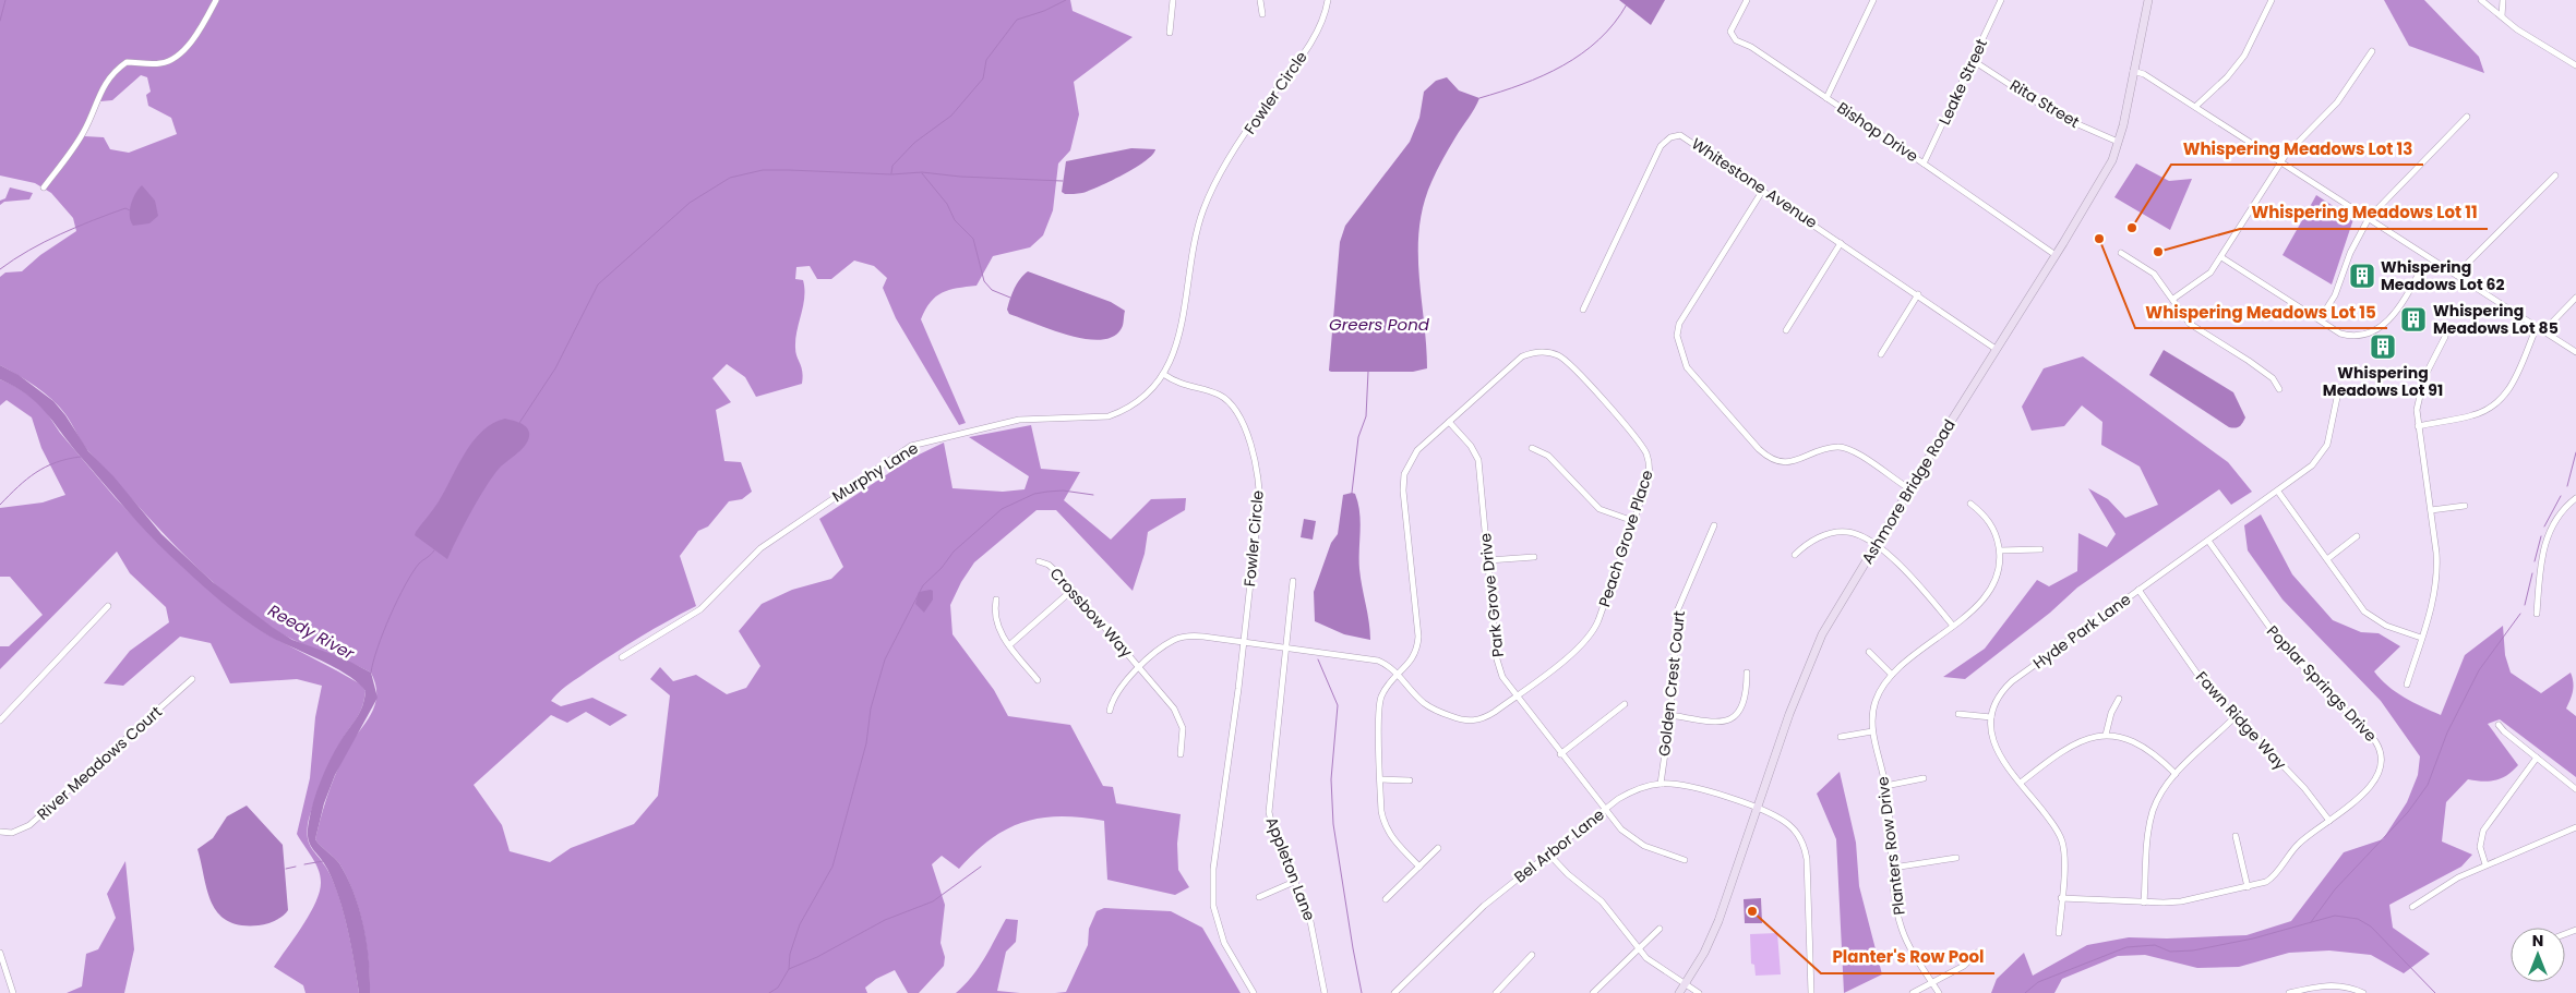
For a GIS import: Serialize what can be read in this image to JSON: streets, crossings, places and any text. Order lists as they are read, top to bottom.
{
  "streets": {
    "main road": ["Ashmore Bridge Road"],
    "street": [
      "Leake Street",
      "Fowler Circle",
      "Rita Street",
      "Bishop Drive",
      "Whitestone Avenue",
      "Murphy Lane",
      "Peach Grove Place",
      "Park Grove Drive",
      "Crossbow Way",
      "Hyde Park Lane",
      "Golden Crest Court",
      "Poplar Springs Drive",
      "Fawn Ridge Way",
      "River Meadows Court",
      "Bel Arbor Lane",
      "Planters Row Drive",
      "Appleton Lane"
    ]
  },
  "crossings": [
    ["Leake Street", "Rita Street"],
    ["Leake Street", "Bishop Drive"],
    ["Fowler Circle", "Murphy Lane"],
    ["Fowler Circle", "Peach Grove Place"],
    ["Rita Street", "Ashmore Bridge Road"],
    ["Bishop Drive", "Ashmore Bridge Road"],
    ["Whitestone Avenue", "Ashmore Bridge Road"],
    ["Ashmore Bridge Road", "Bel Arbor Lane"],
    ["Peach Grove Place", "Park Grove Drive"],
    ["Peach Grove Place", "Crossbow Way"],
    ["Peach Grove Place", "Appleton Lane"],
    ["Park Grove Drive", "Bel Arbor Lane"],
    ["Hyde Park Lane", "Poplar Springs Drive"],
    ["Hyde Park Lane", "Fawn Ridge Way"],
    ["Golden Crest Court", "Bel Arbor Lane"],
    ["Poplar Springs Drive", "Fawn Ridge Way"]
  ],
  "water": ["Greers Pond", "Reedy River"],
  "places": {
    "other": [
      "Whispering Meadows Lot 13",
      "Whispering Meadows Lot 15",
      "Whispering Meadows Lot 11",
      "Planter's Row Pool"
    ],
    "building": ["Whispering Meadows Lot 62", "Whispering Meadows Lot 85", "Whispering Meadows Lot 91"]
  },
  "north": "top"
}
